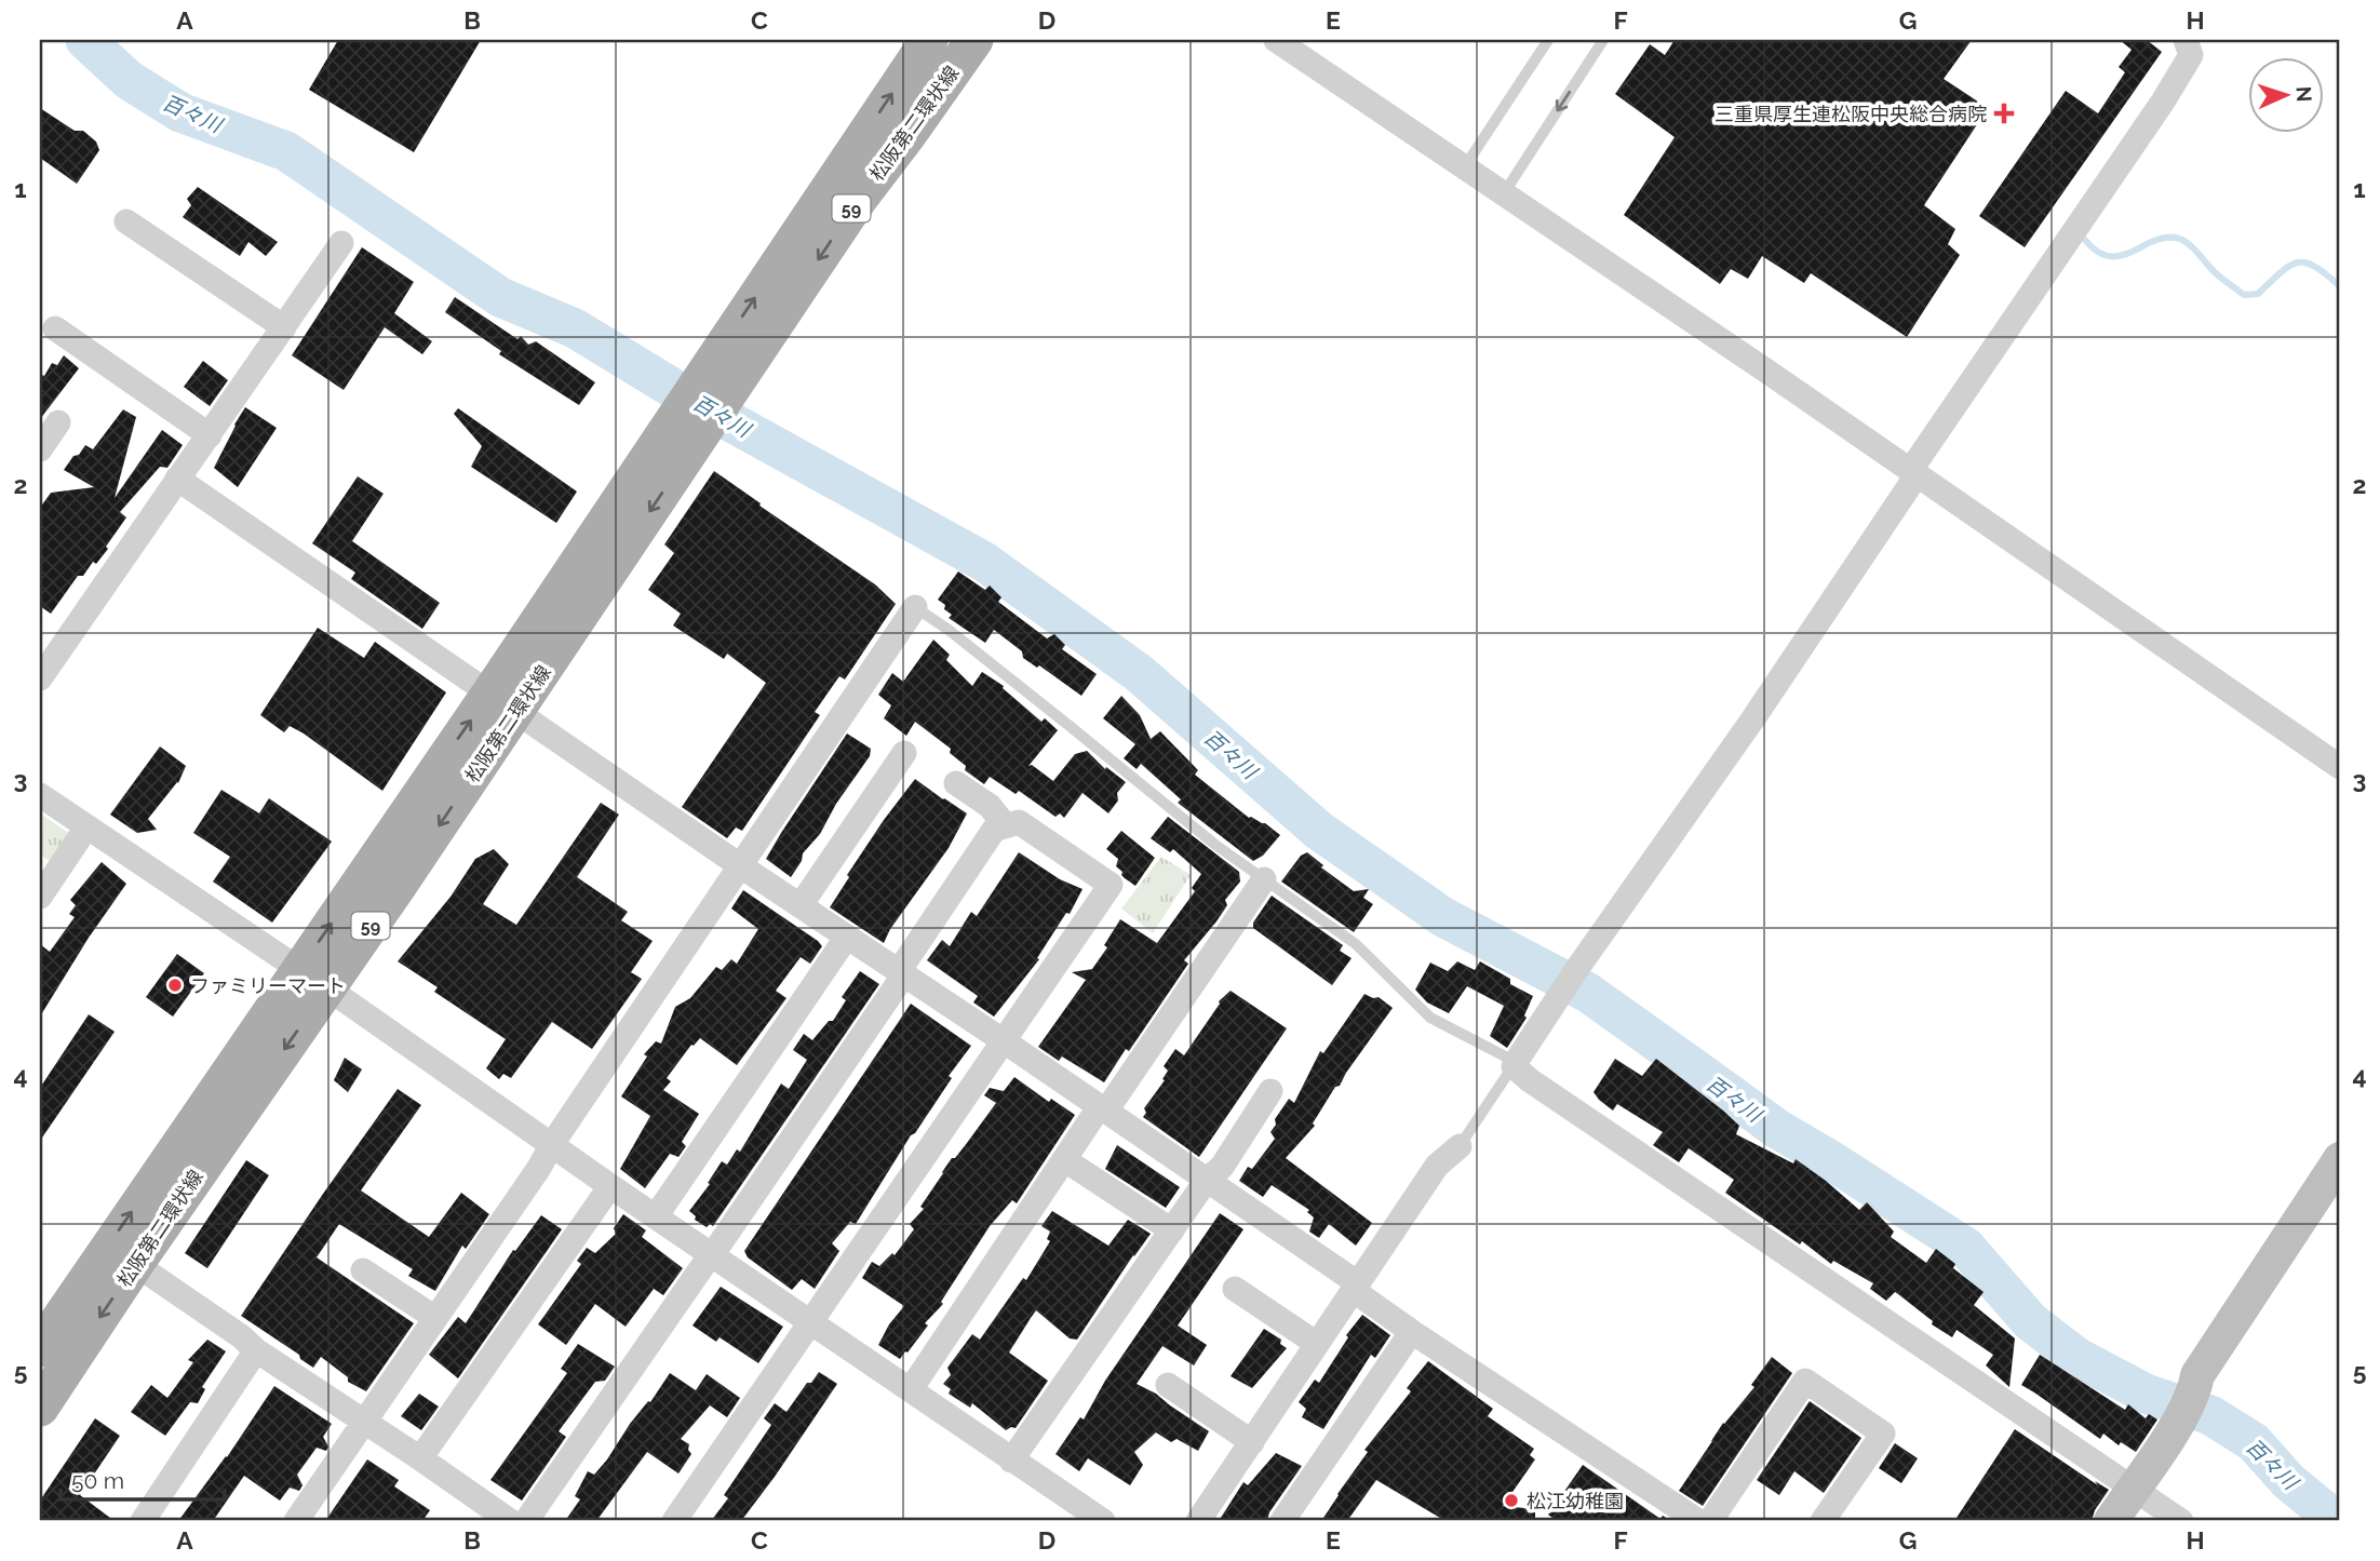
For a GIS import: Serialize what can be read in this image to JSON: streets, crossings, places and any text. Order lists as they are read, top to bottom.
{
  "streets": {
    "main road": ["松阪第二環状線", "59"]
  },
  "water": ["百々川"],
  "places": {
    "health": ["三重県厚生連松阪中央総合病院"],
    "other": ["ファミリーマート", "松江幼稚園"]
  },
  "scale_bar": "50 m",
  "north": "right",
  "grid": {
    "columns": [
      "A",
      "B",
      "C",
      "D",
      "E",
      "F",
      "G",
      "H"
    ],
    "rows": [
      "1",
      "2",
      "3",
      "4",
      "5"
    ]
  }
}
